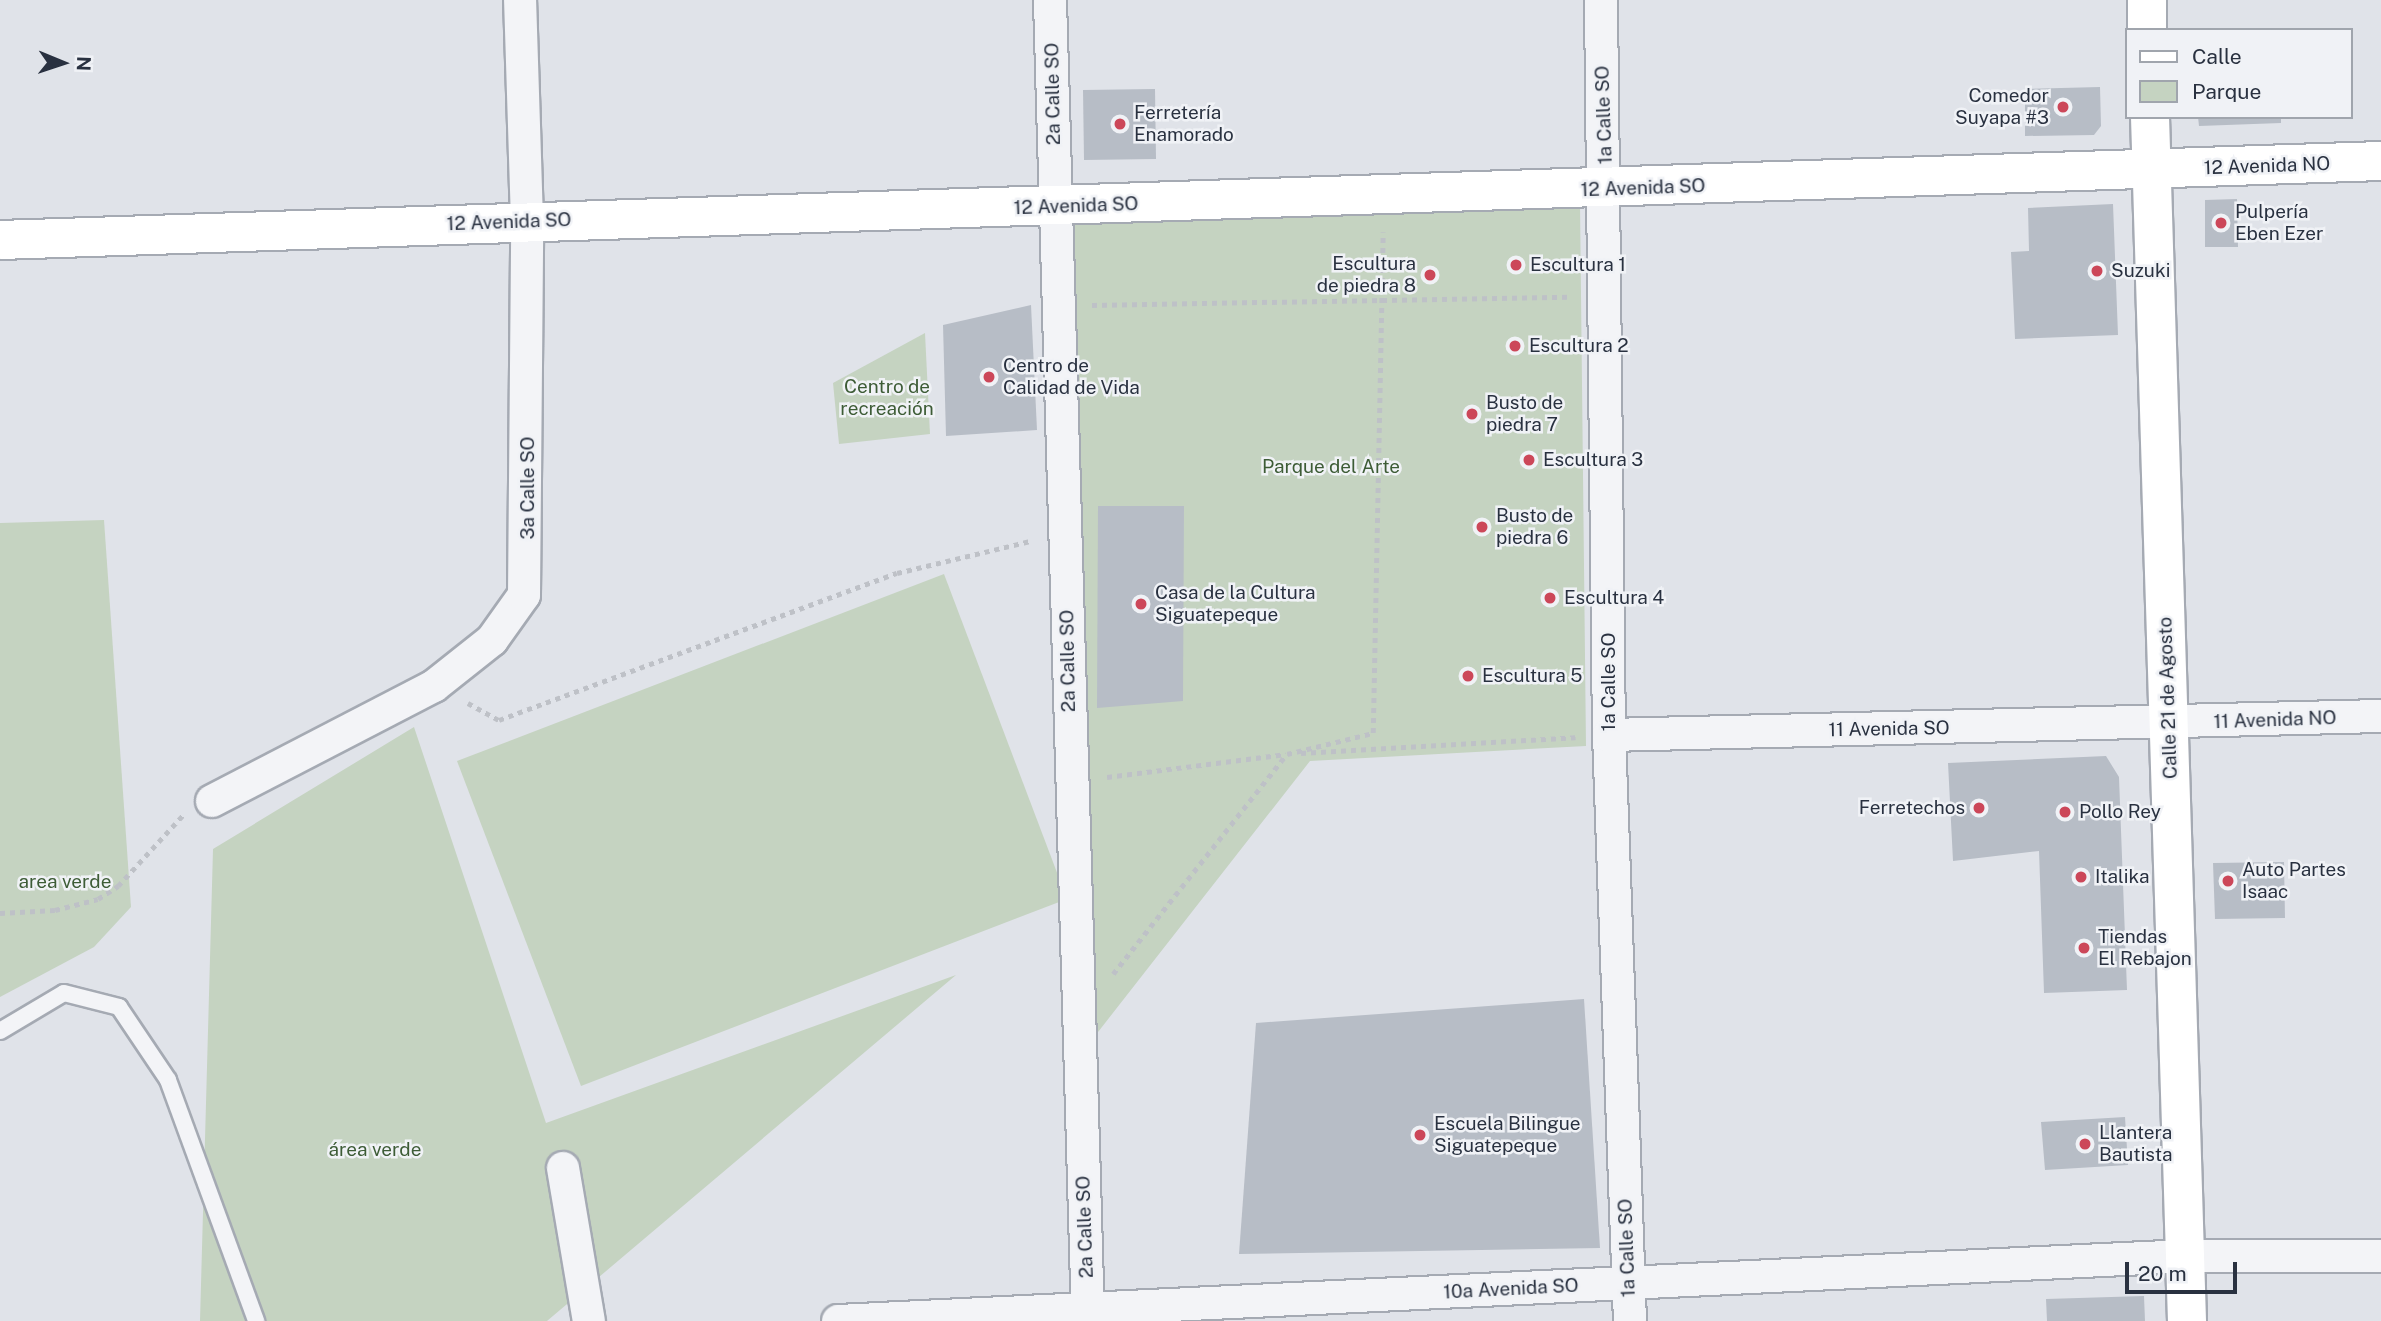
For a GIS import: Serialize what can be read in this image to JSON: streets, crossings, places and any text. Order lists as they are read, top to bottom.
{
  "streets": {
    "street": [
      "2a Calle SO",
      "1a Calle SO",
      "12 Avenida NO",
      "12 Avenida SO",
      "3a Calle SO",
      "Calle 21 de Agosto",
      "11 Avenida NO",
      "11 Avenida SO",
      "10a Avenida SO"
    ]
  },
  "crossings": [
    ["2a Calle SO", "12 Avenida SO"],
    ["2a Calle SO", "10a Avenida SO"],
    ["1a Calle SO", "12 Avenida SO"],
    ["1a Calle SO", "11 Avenida SO"],
    ["1a Calle SO", "10a Avenida SO"],
    ["12 Avenida NO", "12 Avenida SO"],
    ["12 Avenida NO", "Calle 21 de Agosto"],
    ["12 Avenida SO", "3a Calle SO"],
    ["12 Avenida SO", "Calle 21 de Agosto"],
    ["Calle 21 de Agosto", "11 Avenida NO"],
    ["Calle 21 de Agosto", "11 Avenida SO"],
    ["Calle 21 de Agosto", "10a Avenida SO"],
    ["11 Avenida NO", "11 Avenida SO"]
  ],
  "parks": [
    "Centro de recreación",
    "Parque del Arte",
    "area verde",
    "área verde"
  ],
  "places": [
    "Comedor Suyapa #3",
    "Ferretería Enamorado",
    "Pulpería Eben Ezer",
    "Escultura 1",
    "Suzuki",
    "Escultura de piedra 8",
    "Escultura 2",
    "Centro de Calidad de Vida",
    "Busto de piedra 7",
    "Escultura 3",
    "Busto de piedra 6",
    "Escultura 4",
    "Casa de la Cultura Siguatepeque",
    "Escultura 5",
    "Ferretechos",
    "Pollo Rey",
    "Italika",
    "Auto Partes Isaac",
    "Tiendas El Rebajon",
    "Escuela Bilingue Siguatepeque",
    "Llantera Bautista"
  ],
  "legend": ["Calle", "Parque"],
  "scale_bar": "20 m",
  "north": "right"
}
